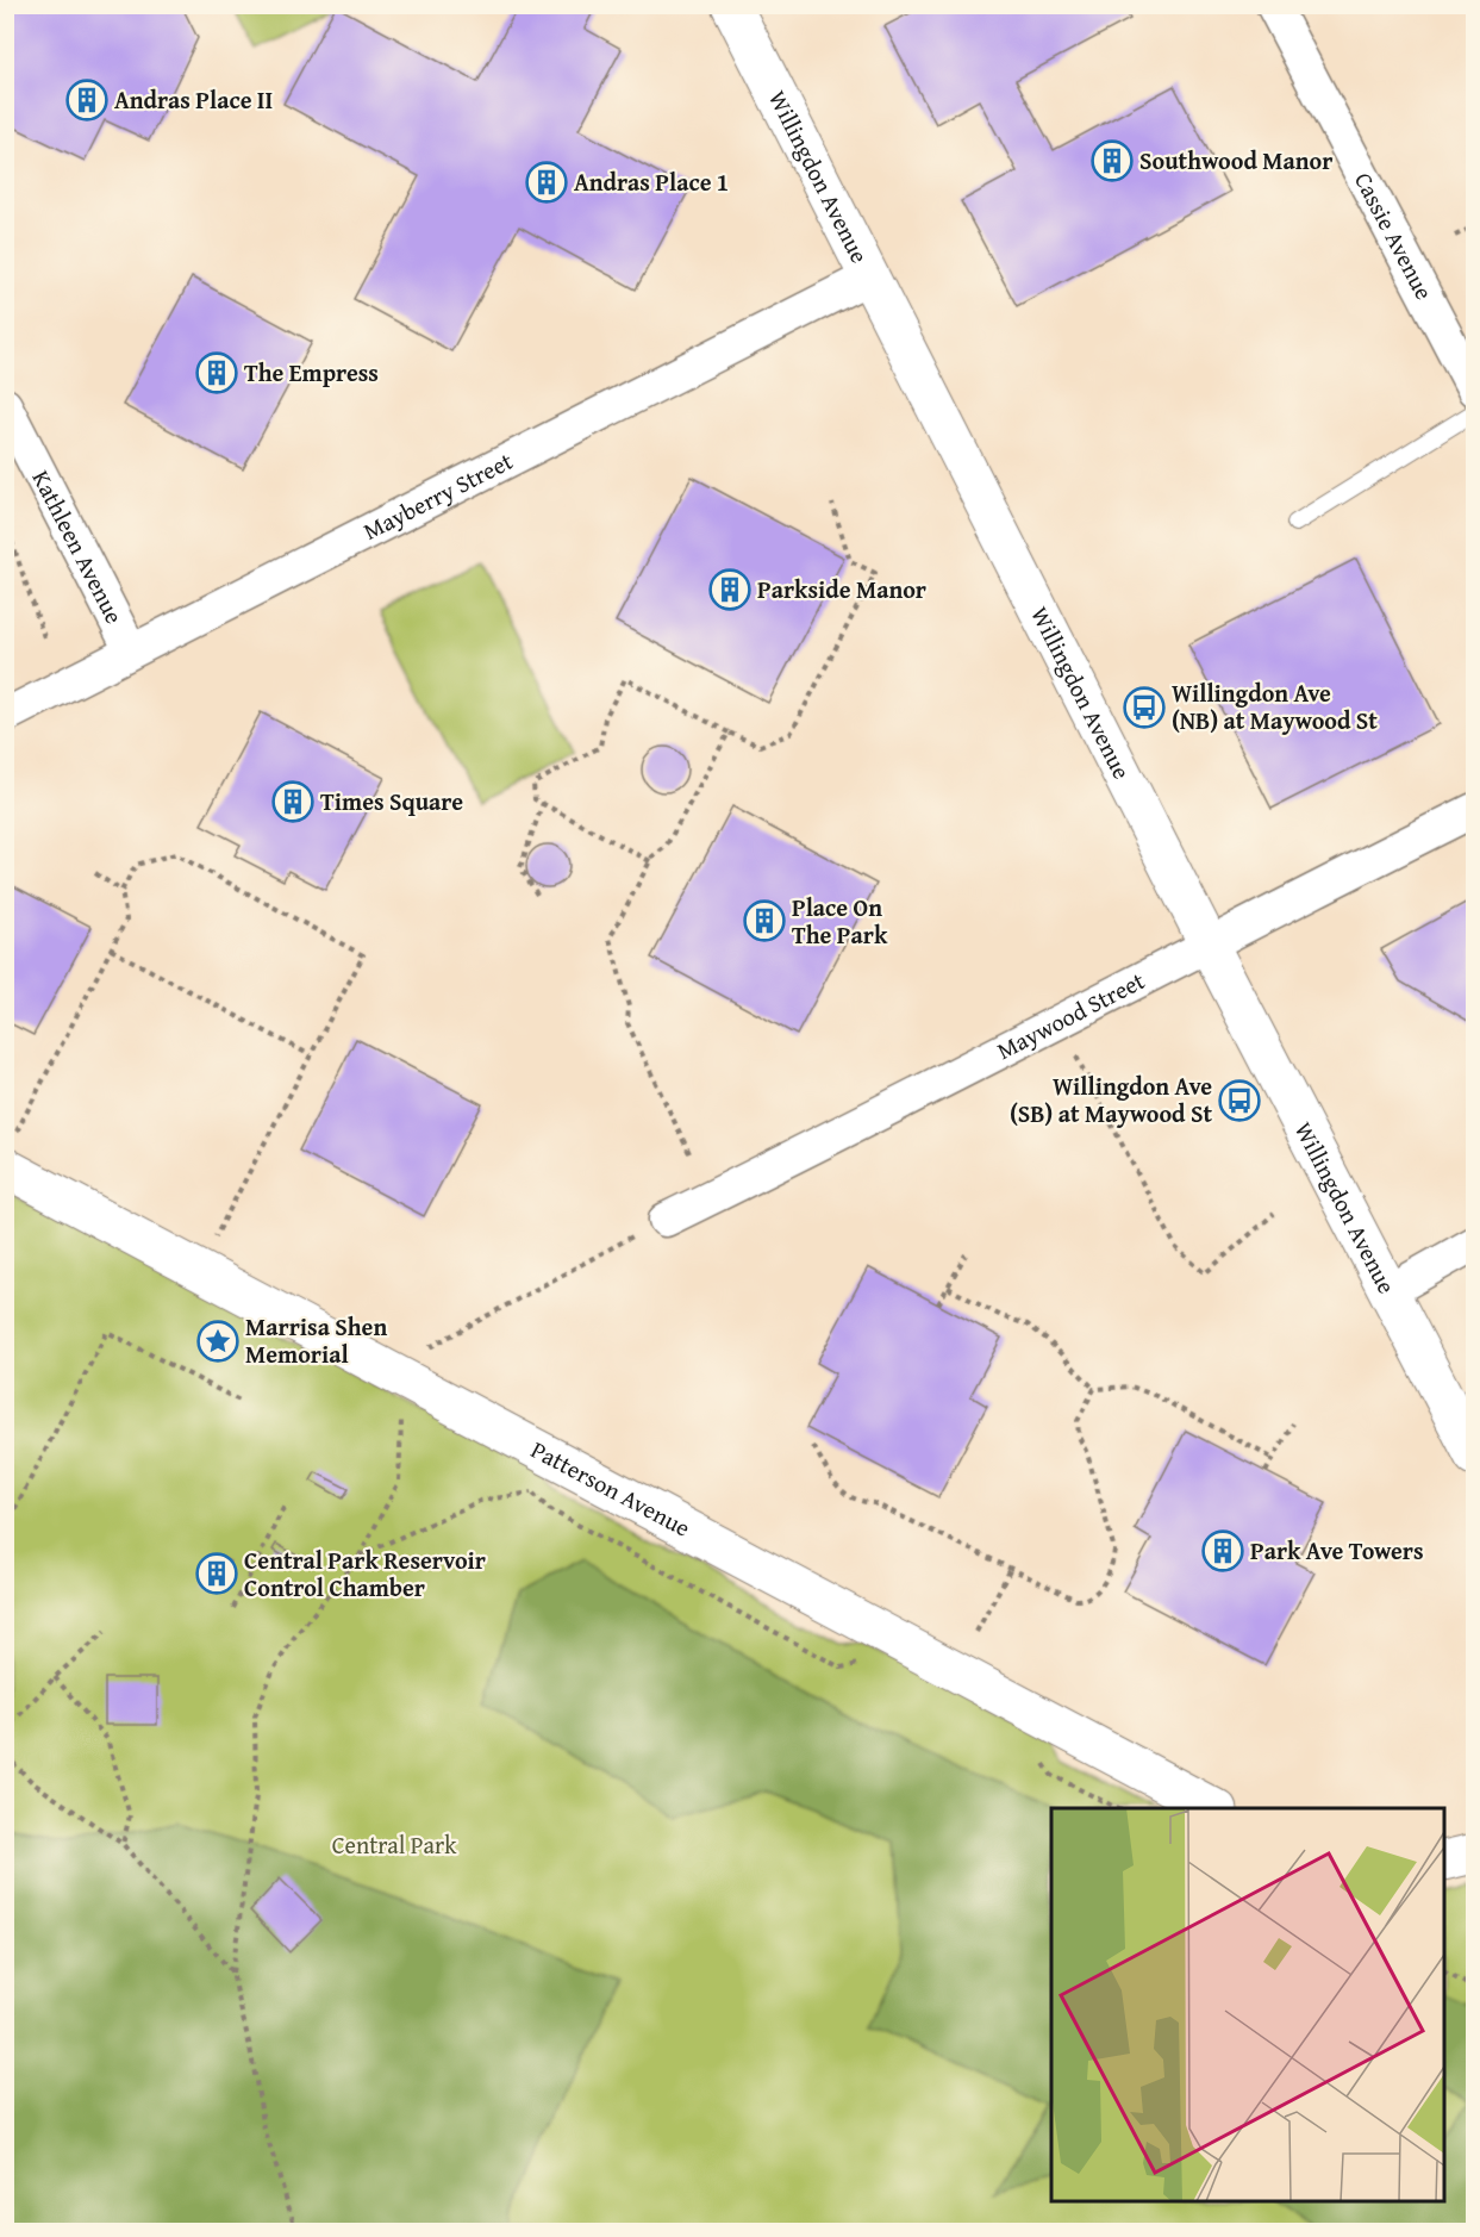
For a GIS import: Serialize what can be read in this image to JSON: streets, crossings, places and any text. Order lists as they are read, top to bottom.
{
  "streets": {
    "main road": ["Willingdon Avenue", "Patterson Avenue"],
    "street": [
      "Cassie Avenue",
      "Mayberry Street",
      "Kathleen Avenue",
      "Maywood Street"
    ]
  },
  "crossings": [
    ["Willingdon Avenue", "Mayberry Street"],
    ["Willingdon Avenue", "Maywood Street"],
    ["Mayberry Street", "Kathleen Avenue"]
  ],
  "parks": ["Central Park"],
  "places": {
    "building": [
      "Andras Place II",
      "Southwood Manor",
      "Andras Place 1",
      "The Empress",
      "Parkside Manor",
      "Times Square",
      "Place On The Park",
      "Park Ave Towers",
      "Central Park Reservoir Control Chamber"
    ],
    "bus stop": ["Willingdon Ave (NB) at Maywood St", "Willingdon Ave (SB) at Maywood St"],
    "place": ["Marrisa Shen Memorial"]
  }
}
